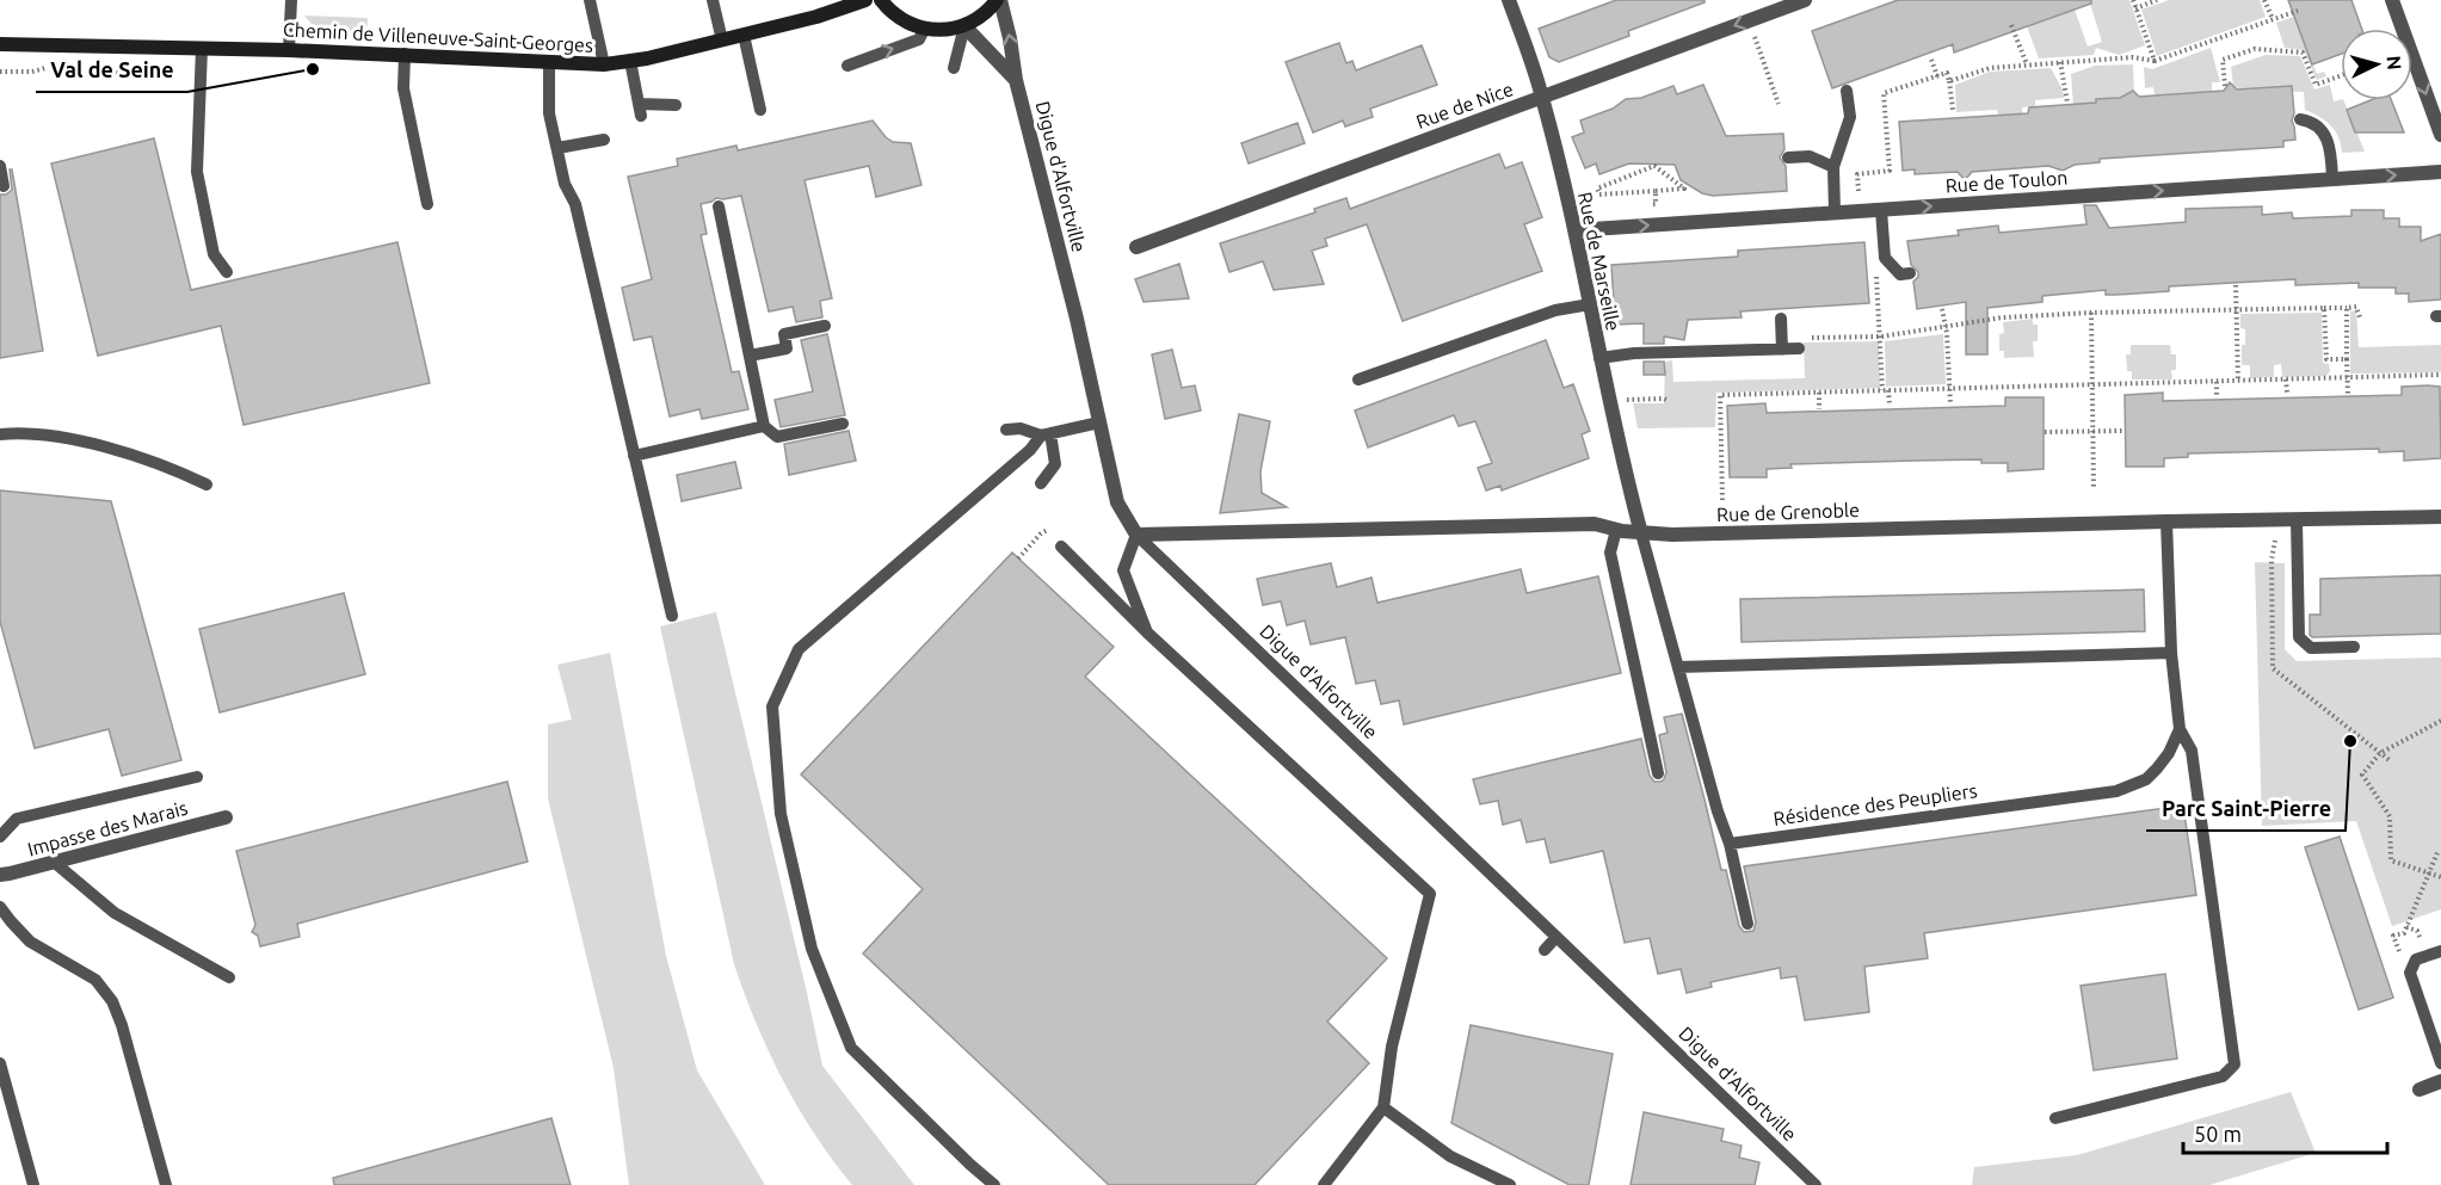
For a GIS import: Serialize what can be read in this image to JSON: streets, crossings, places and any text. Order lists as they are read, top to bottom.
{
  "streets": {
    "street": [
      "Chemin de Villeneuve-Saint-Georges",
      "Rue de Nice",
      "Digue d'Alfortville",
      "Rue de Toulon",
      "Rue de Marseille",
      "Rue de Grenoble",
      "Impasse des Marais"
    ],
    "lane": ["Résidence des Peupliers"]
  },
  "crossings": [
    ["Rue de Nice", "Rue de Marseille"],
    ["Digue d'Alfortville", "Rue de Grenoble"],
    ["Rue de Toulon", "Rue de Marseille"],
    ["Rue de Marseille", "Rue de Grenoble"]
  ],
  "one_way": ["Rue de Nice", "Rue de Toulon"],
  "places": ["Val de Seine", "Parc Saint-Pierre"],
  "scale_bar": "50 m",
  "north": "right"
}
